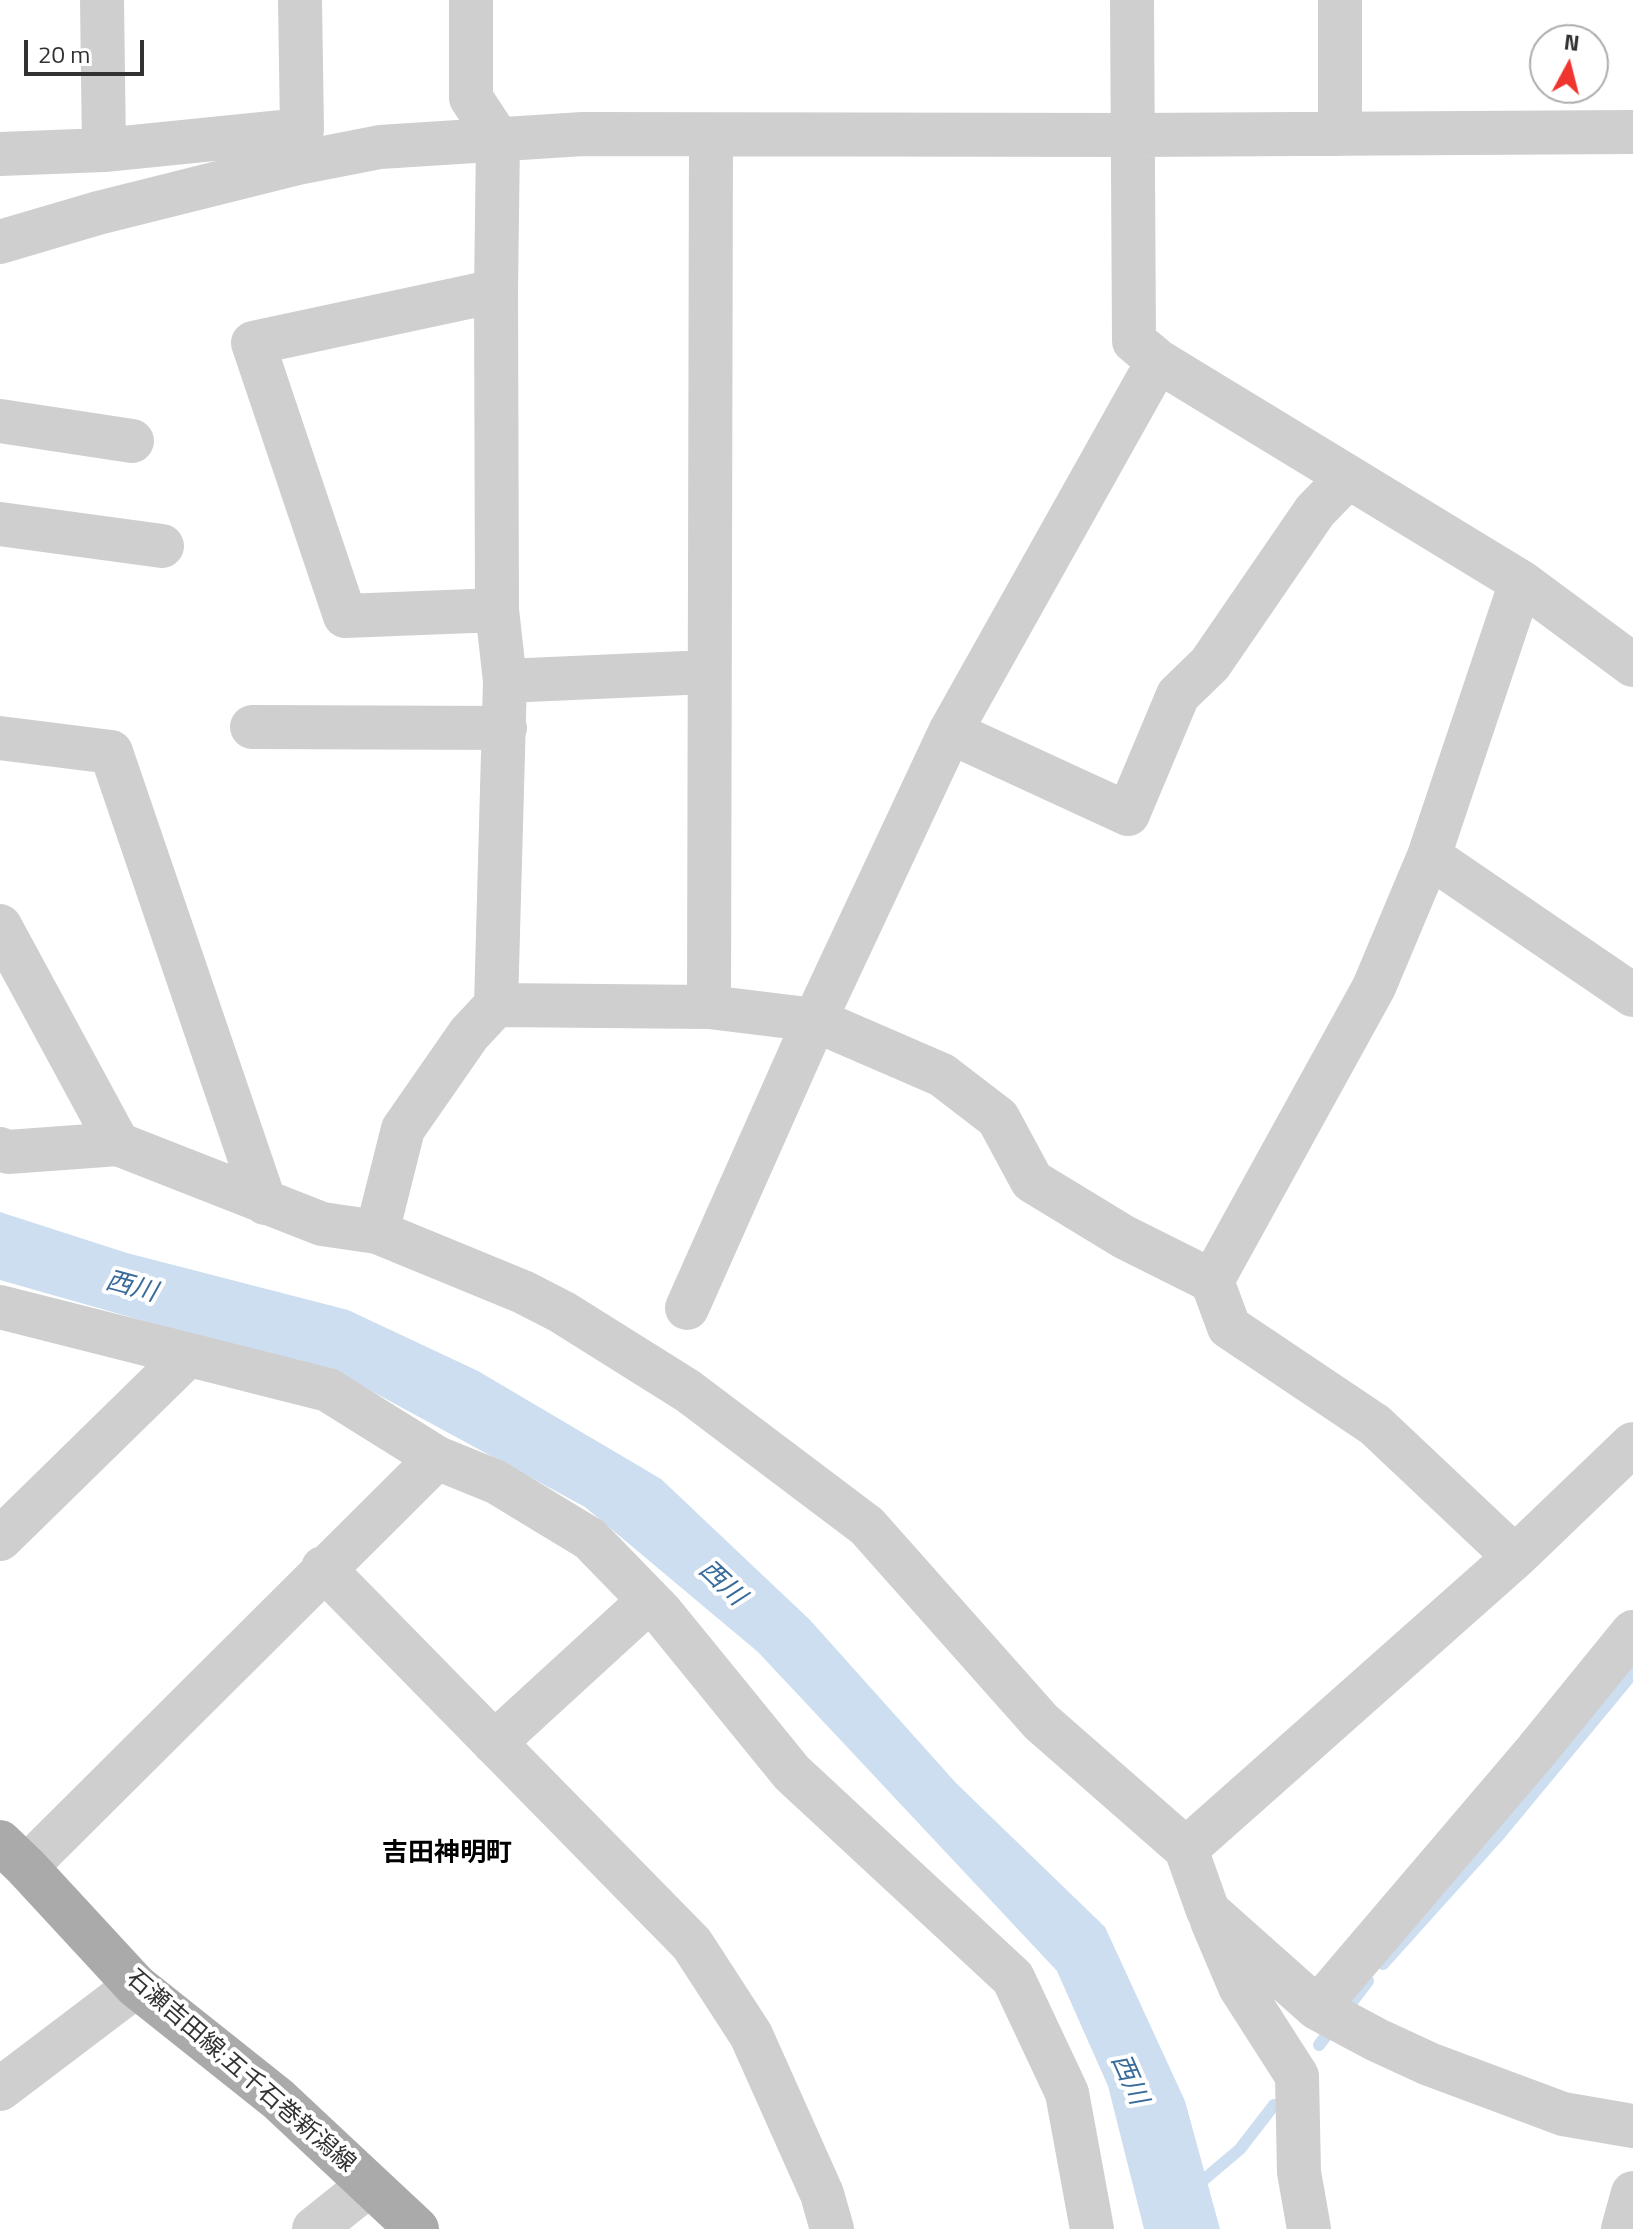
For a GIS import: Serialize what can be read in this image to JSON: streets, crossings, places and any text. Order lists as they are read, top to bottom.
{
  "streets": {
    "main road": ["石瀬吉田線;五千石巻新潟線"]
  },
  "districts": ["吉田神明町"],
  "water": ["西川"],
  "scale_bar": "20 m",
  "north": "top"
}
